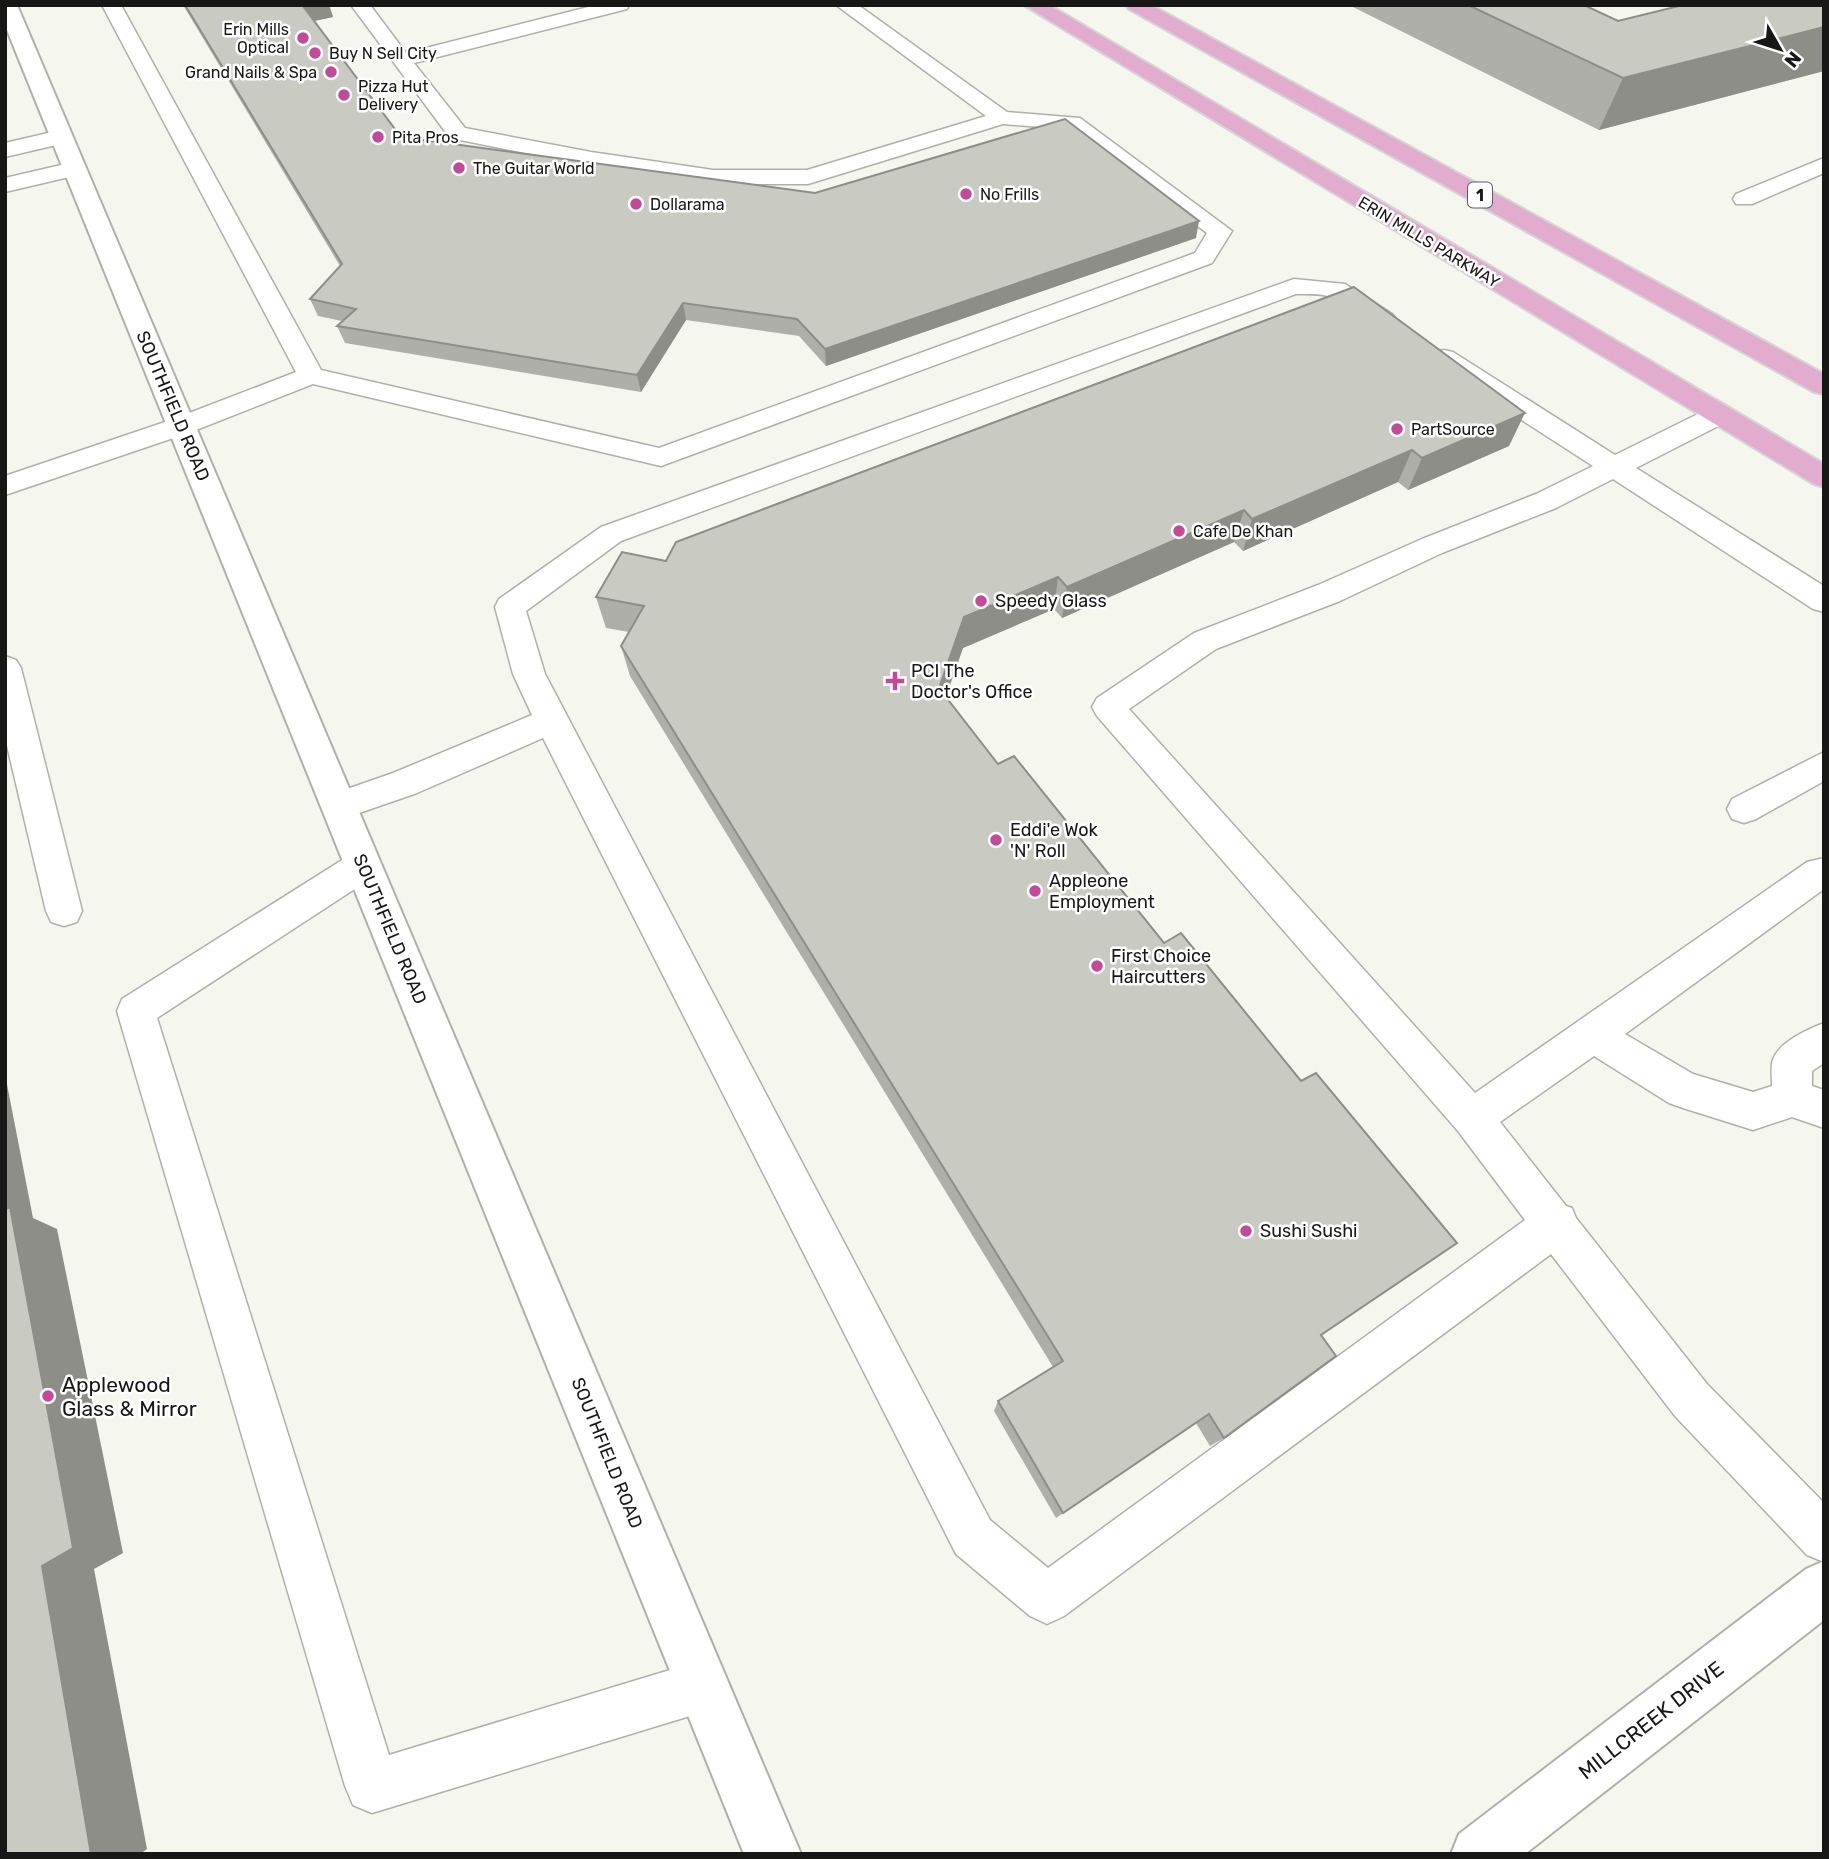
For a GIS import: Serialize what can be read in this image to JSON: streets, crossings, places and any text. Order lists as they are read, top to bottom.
{
  "streets": {
    "main road": ["1", "ERIN MILLS PARKWAY"],
    "street": ["SOUTHFIELD ROAD", "MILLCREEK DRIVE"]
  },
  "places": {
    "other": [
      "Erin Mills Optical",
      "Buy N Sell City",
      "Grand Nails & Spa",
      "Pizza Hut Delivery",
      "Pita Pros",
      "The Guitar World",
      "No Frills",
      "Dollarama",
      "PartSource",
      "Cafe De Khan",
      "Speedy Glass",
      "Eddi'e Wok 'N' Roll",
      "Appleone Employment",
      "First Choice Haircutters",
      "Sushi Sushi",
      "Applewood Glass & Mirror"
    ],
    "health": ["PCI The Doctor's Office"]
  },
  "north": "bottom right"
}
